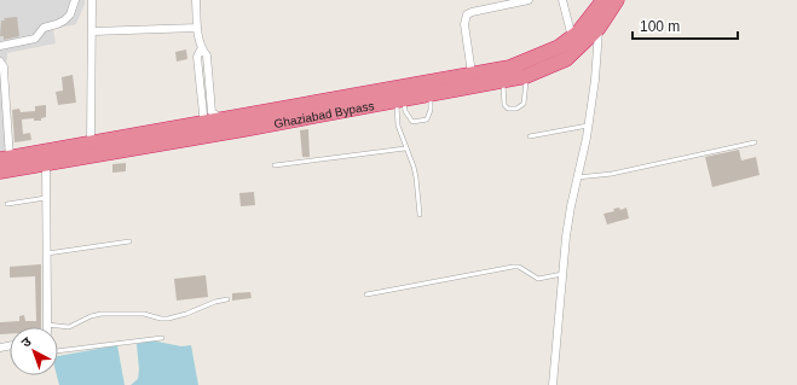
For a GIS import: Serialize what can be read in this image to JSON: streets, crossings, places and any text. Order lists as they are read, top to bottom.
{
  "streets": {
    "highway": ["Ghaziabad Bypass"]
  },
  "scale_bar": "100 m",
  "north": "top left"
}
